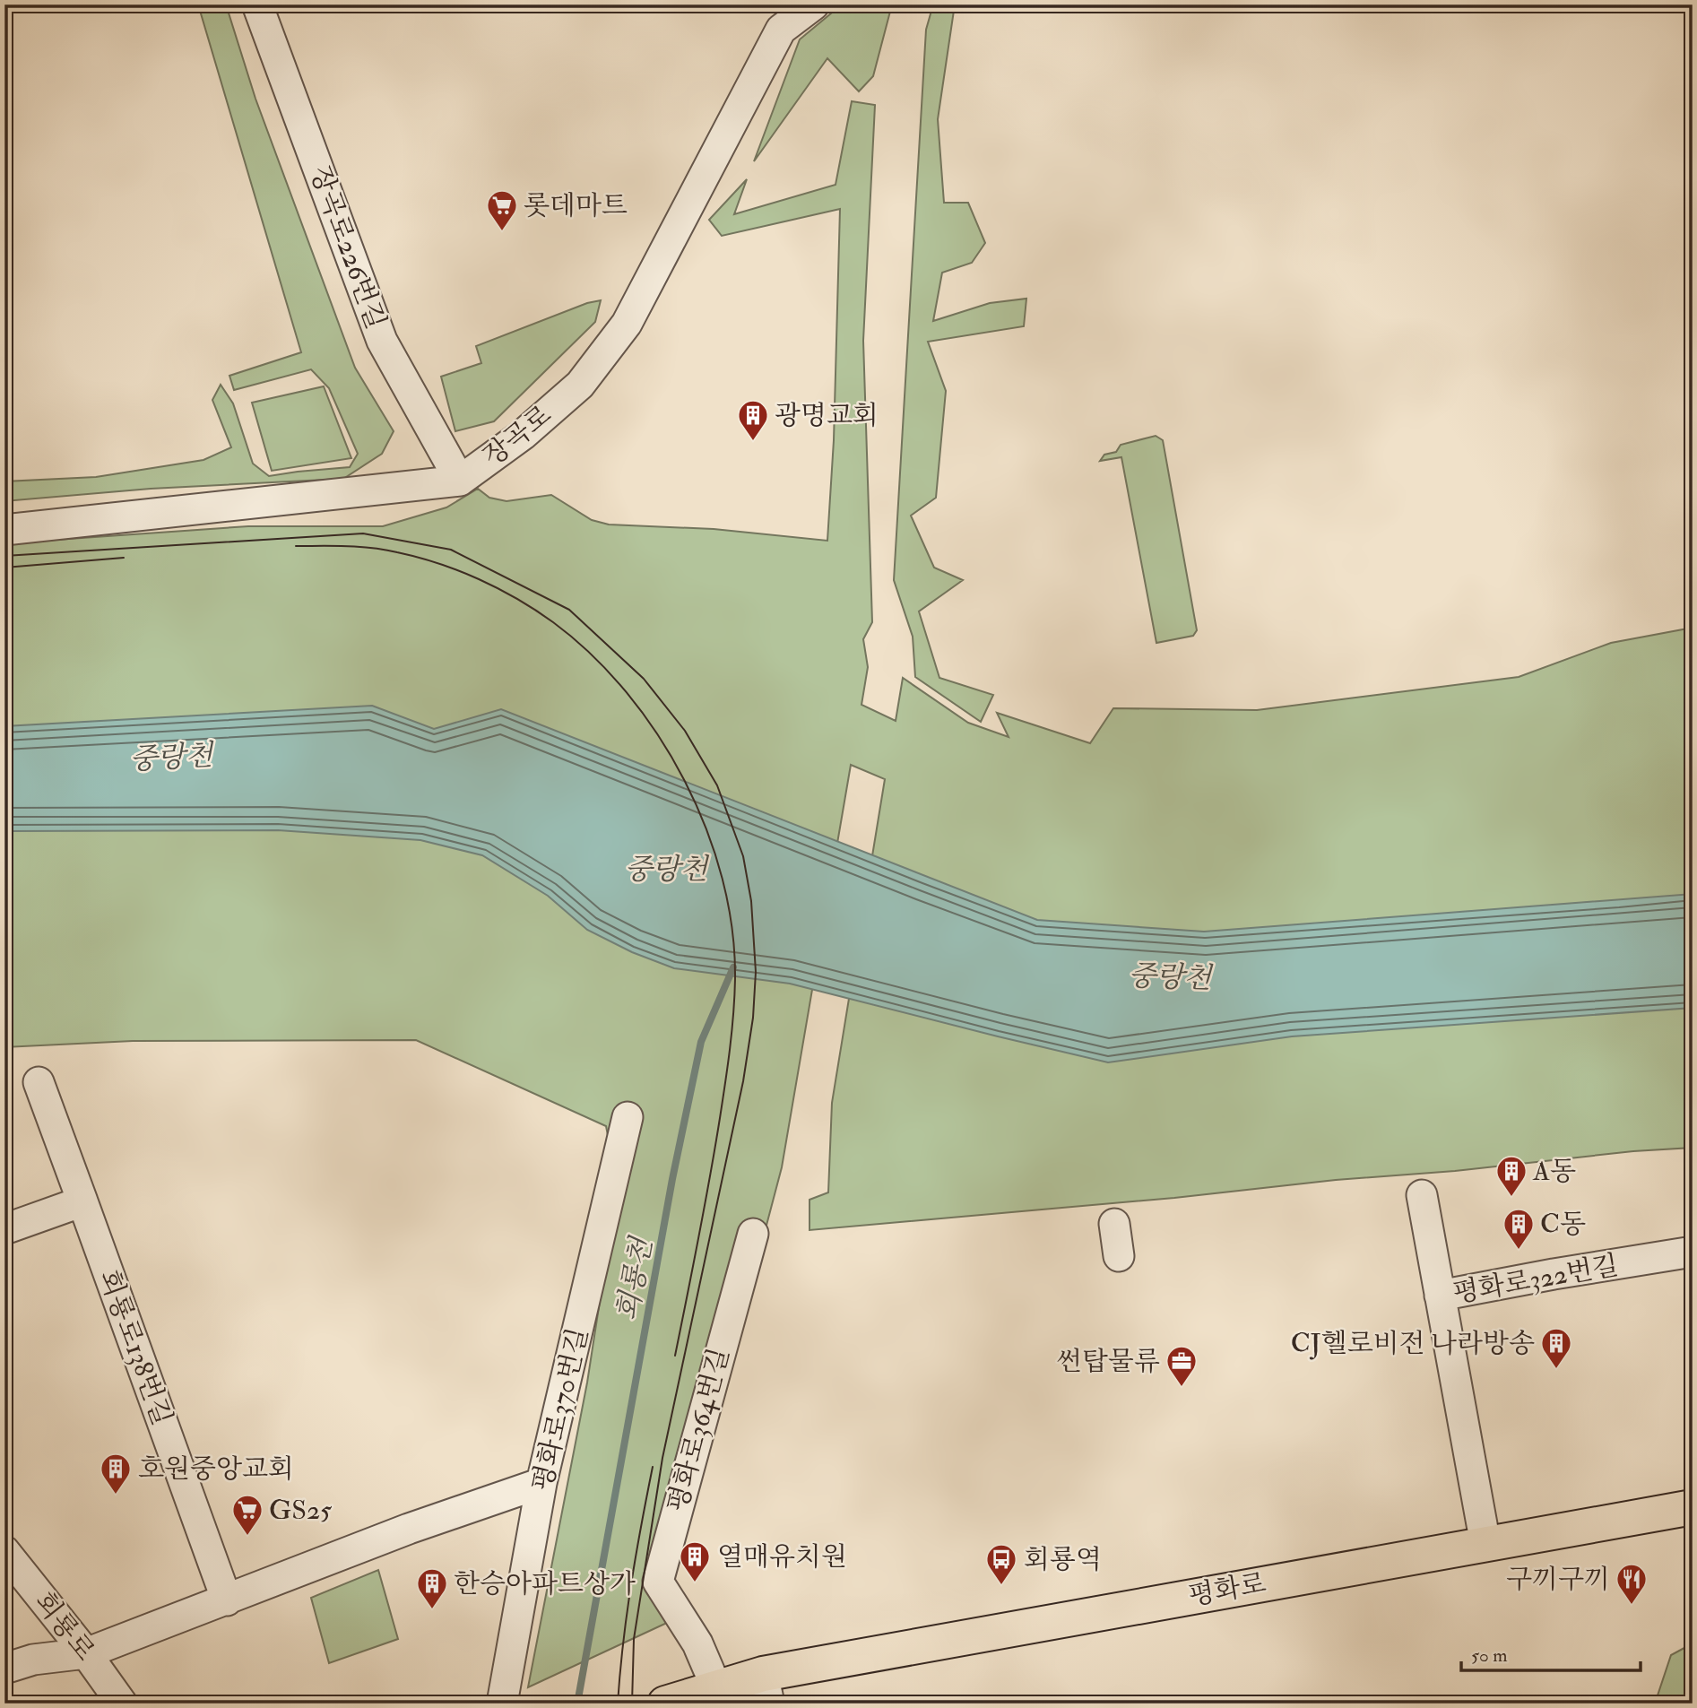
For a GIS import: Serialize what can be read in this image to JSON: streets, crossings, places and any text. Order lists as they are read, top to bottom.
{
  "streets": {
    "main road": ["평화로"],
    "street": [
      "장곡로226번길",
      "장곡로",
      "평화로322번길",
      "회룡로138번길",
      "평화로370번길",
      "평화로364번길",
      "회룡로"
    ]
  },
  "crossings": [
    ["장곡로226번길", "장곡로"],
    ["평화로322번길", "평화로"],
    ["평화로364번길", "평화로"]
  ],
  "water": ["중랑천", "회룡천"],
  "places": {
    "supermarket": ["롯데마트", "GS25"],
    "building": [
      "광명교회",
      "A동",
      "C동",
      "CJ헬로비전 나라방송",
      "호원중앙교회",
      "열매유치원",
      "한승아파트상가"
    ],
    "office": ["썬탑물류"],
    "bus stop": ["회룡역"],
    "restaurant": ["구끼구끼"]
  },
  "scale_bar": "50 m"
}
